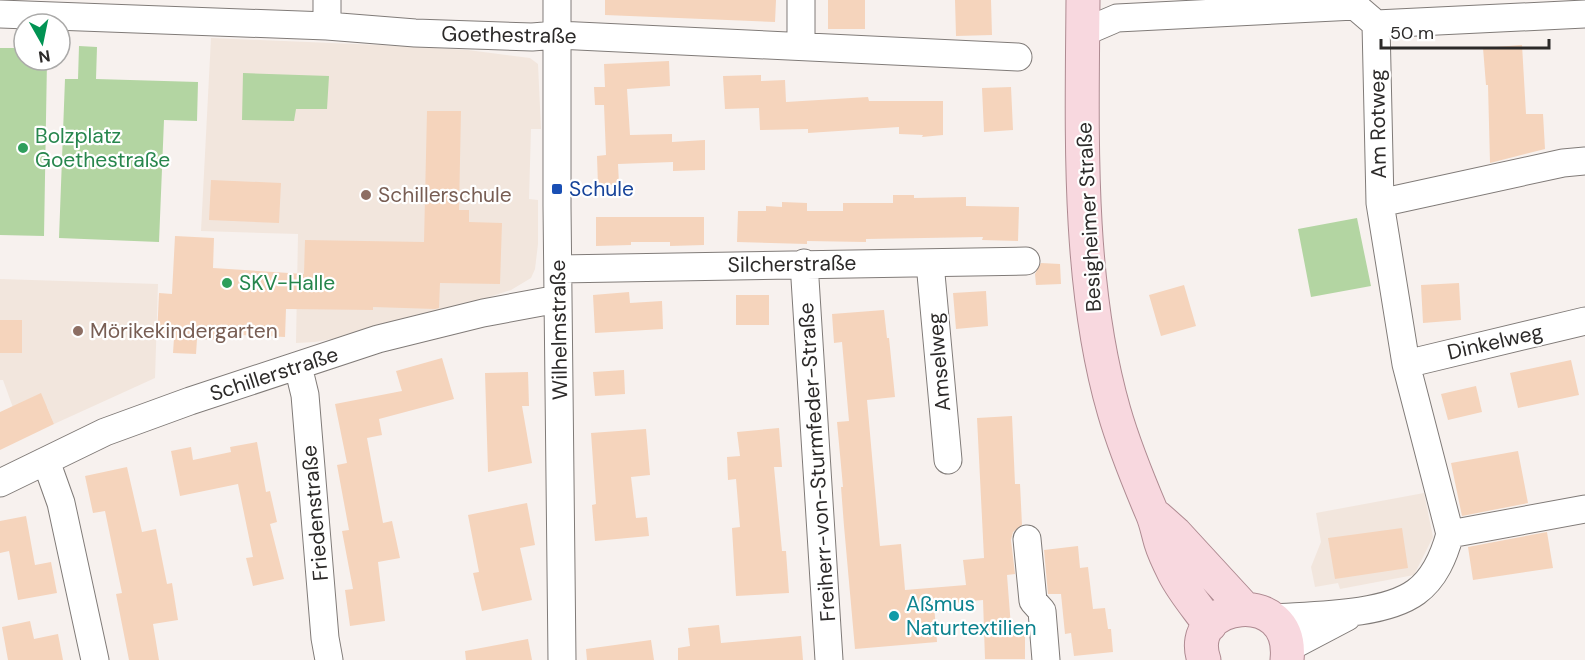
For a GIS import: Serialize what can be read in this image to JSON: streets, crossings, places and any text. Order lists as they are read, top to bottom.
{
  "streets": {
    "main road": ["Besigheimer Straße"],
    "street": [
      "Goethestraße",
      "Am Rotweg",
      "Silcherstraße",
      "Wilhelmstraße",
      "Dinkelweg",
      "Amselweg",
      "Schillerstraße",
      "Freiherr-von-Sturmfeder-Straße",
      "Friedenstraße"
    ]
  },
  "crossings": [
    ["Goethestraße", "Wilhelmstraße"],
    ["Am Rotweg", "Dinkelweg"],
    ["Silcherstraße", "Wilhelmstraße"],
    ["Silcherstraße", "Amselweg"],
    ["Silcherstraße", "Freiherr-von-Sturmfeder-Straße"],
    ["Wilhelmstraße", "Schillerstraße"],
    ["Schillerstraße", "Friedenstraße"]
  ],
  "places": {
    "other": [
      "Bolzplatz Goethestraße",
      "Schillerschule",
      "SKV-Halle",
      "Mörikekindergarten",
      "Aßmus Naturtextilien"
    ],
    "transit": ["Schule"]
  },
  "scale_bar": "50 m",
  "north": "bottom"
}
